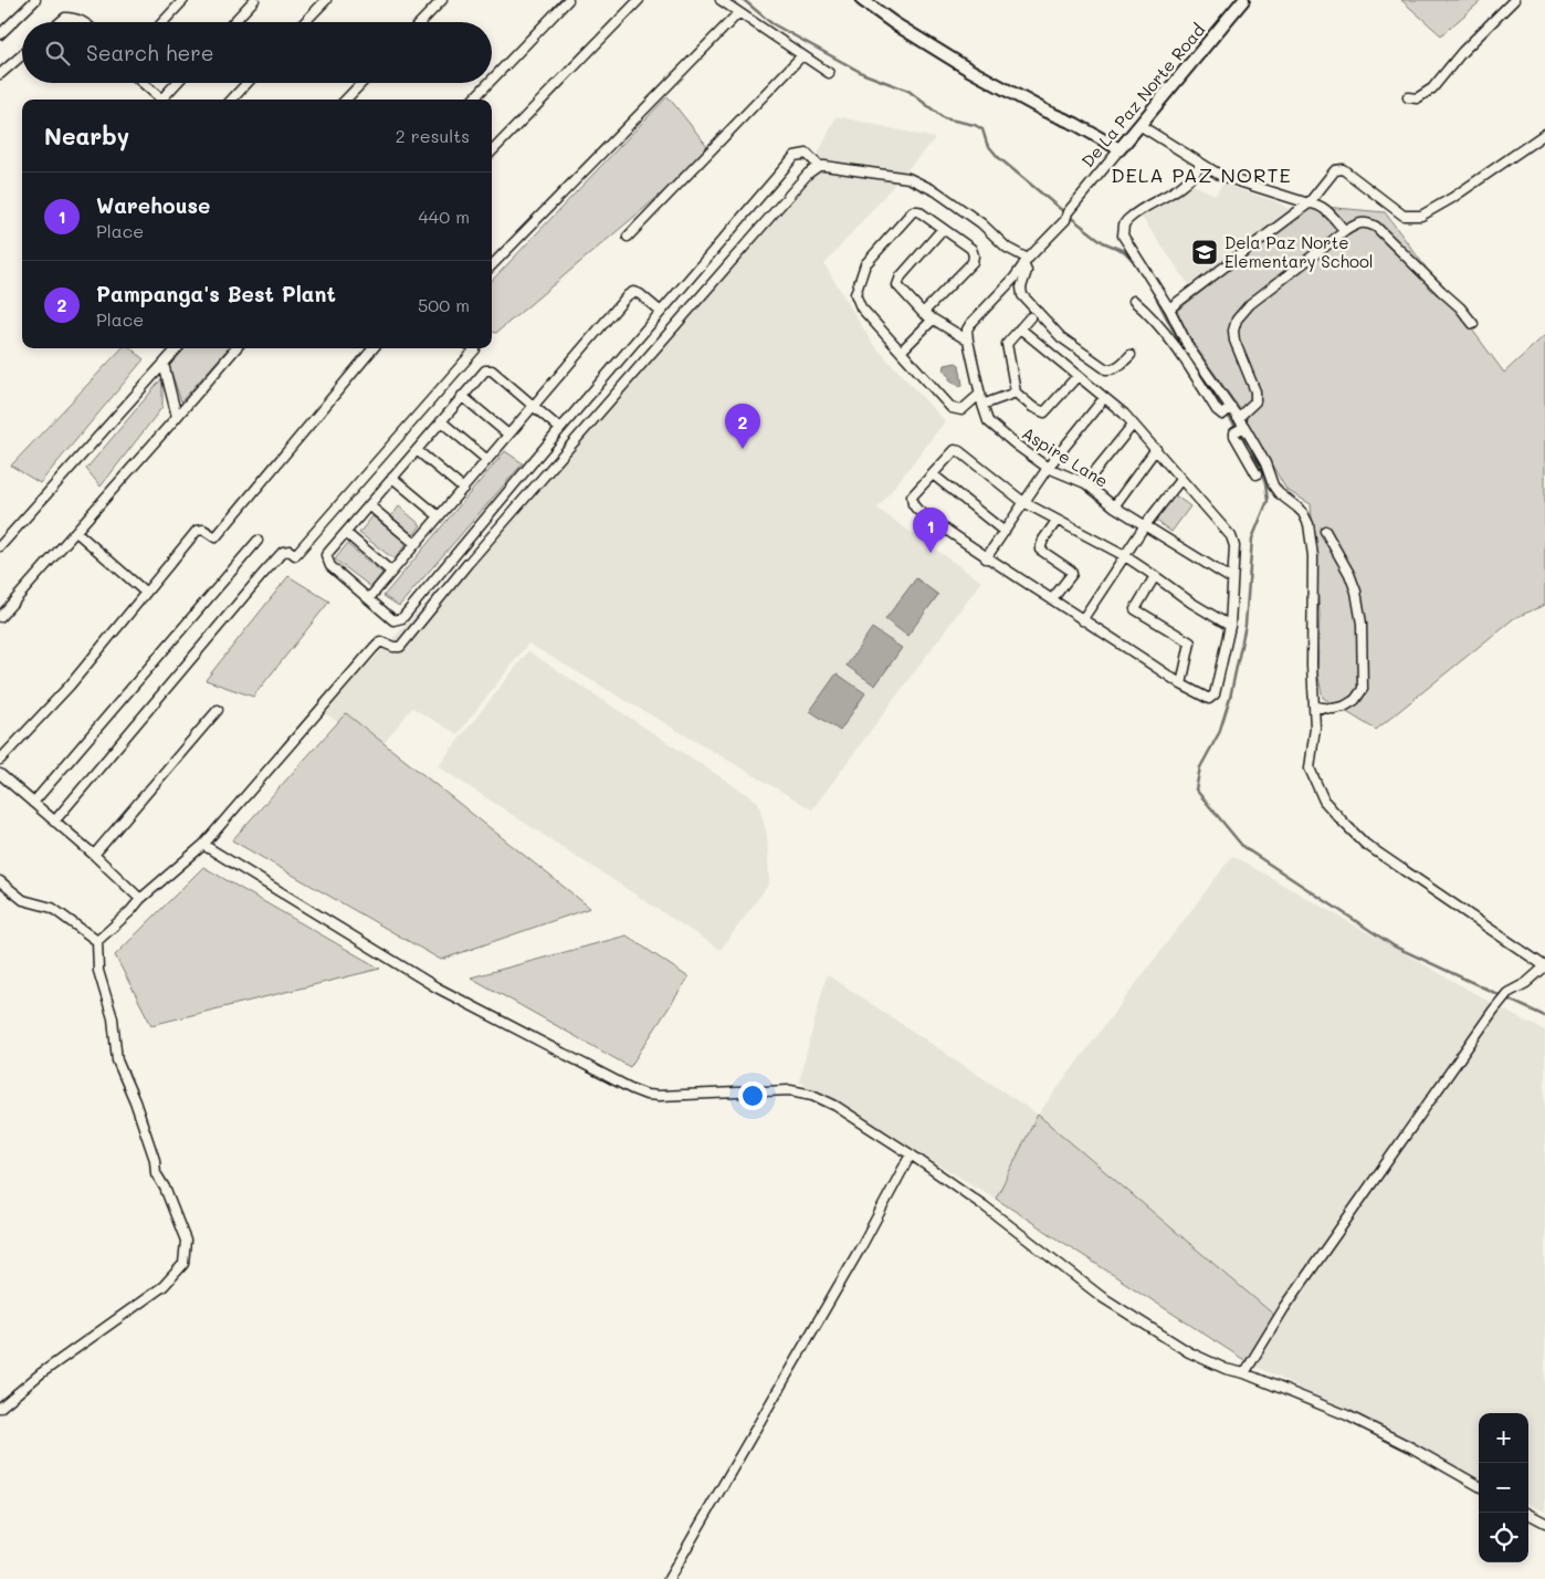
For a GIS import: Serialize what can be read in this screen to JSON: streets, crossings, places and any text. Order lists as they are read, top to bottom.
{
  "streets": {
    "street": ["De La Paz Norte Road", "Aspire Lane"]
  },
  "districts": ["DELA PAZ NORTE"],
  "places": {
    "school or university": ["Dela Paz Norte Elementary School"]
  },
  "page": {
    "search": "Search here",
    "heading": ["Nearby", "2 results"],
    "list": [
      {
        "mark": "1",
        "name": "Warehouse",
        "note": "Place",
        "value": "440 m"
      },
      {
        "mark": "2",
        "name": "Pampanga's Best Plant",
        "note": "Place",
        "value": "500 m"
      }
    ],
    "pins": ["2", "1"],
    "map_buttons": ["+", "−"]
  }
}
